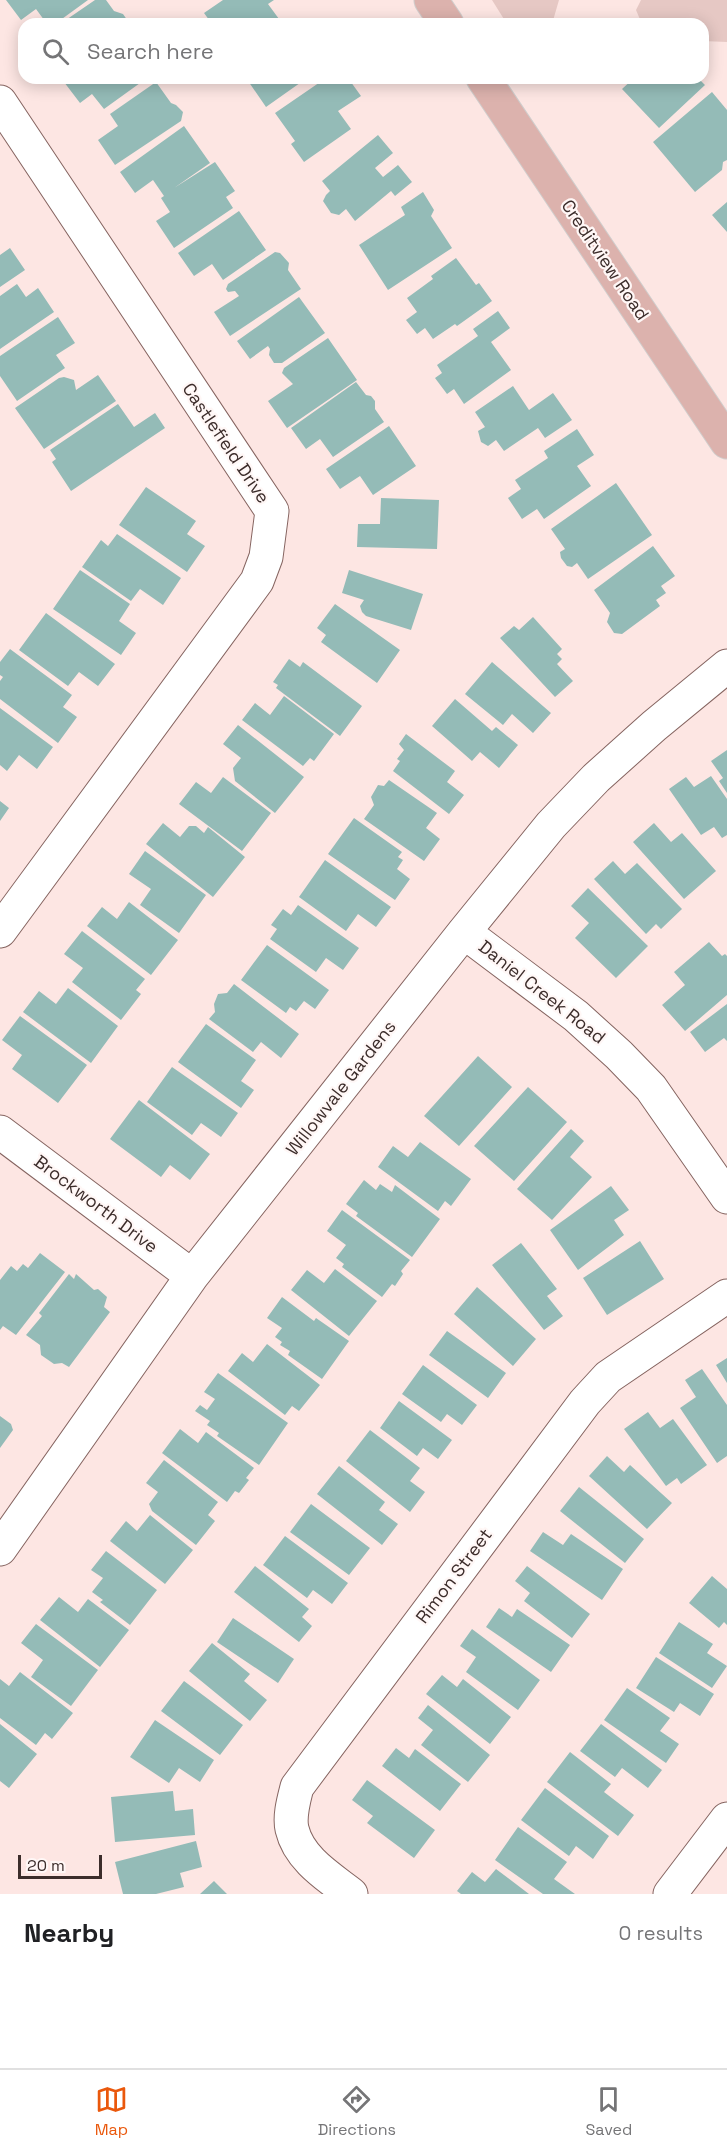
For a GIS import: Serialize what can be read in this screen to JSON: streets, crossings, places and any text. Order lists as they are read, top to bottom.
{
  "streets": {
    "main road": ["Creditview Road"],
    "street": [
      "Castlefield Drive",
      "Daniel Creek Road",
      "Willowvale Gardens",
      "Brockworth Drive",
      "Rimon Street"
    ]
  },
  "crossings": [
    ["Daniel Creek Road", "Willowvale Gardens"],
    ["Willowvale Gardens", "Brockworth Drive"]
  ],
  "scale_bar": "20 m",
  "page": {
    "search": "Search here",
    "scale": "20 m",
    "heading": ["Nearby", "0 results"],
    "nav": ["Map", "Directions", "Saved"]
  }
}
